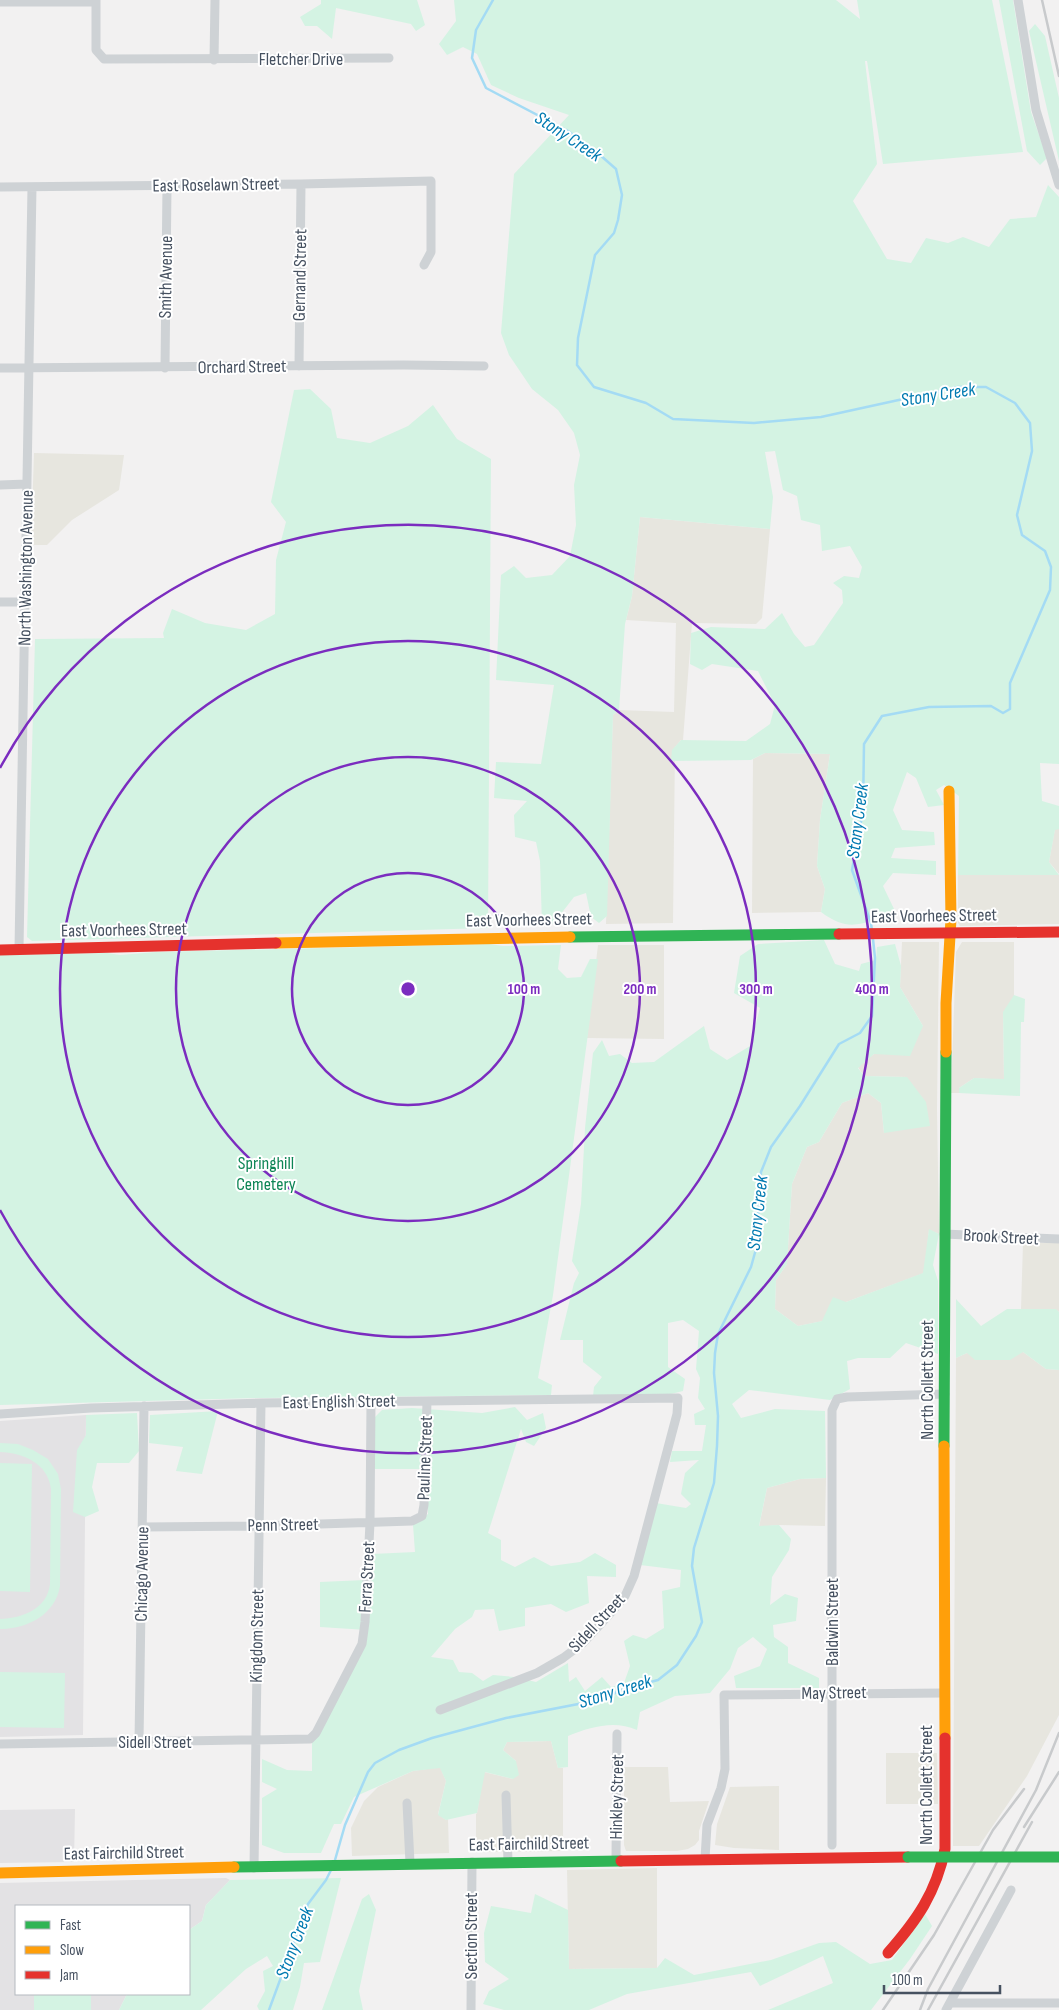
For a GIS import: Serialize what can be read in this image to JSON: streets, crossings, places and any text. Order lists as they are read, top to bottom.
{
  "streets": {
    "street": [
      "Fletcher Drive",
      "East Roselawn Street",
      "Gernand Street",
      "Smith Avenue",
      "Orchard Street",
      "North Washington Avenue",
      "East Voorhees Street",
      "Brook Street",
      "North Collett Street",
      "East English Street",
      "Pauline Street",
      "Penn Street",
      "Chicago Avenue",
      "Ferra Street",
      "Baldwin Street",
      "Sidell Street",
      "Kingdom Street",
      "May Street",
      "Hinkley Street",
      "East Fairchild Street",
      "Section Street"
    ]
  },
  "crossings": [
    ["East Roselawn Street", "Gernand Street"],
    ["East Roselawn Street", "Smith Avenue"],
    ["East Roselawn Street", "North Washington Avenue"],
    ["Gernand Street", "Orchard Street"],
    ["Smith Avenue", "Orchard Street"],
    ["Orchard Street", "North Washington Avenue"],
    ["North Washington Avenue", "East Voorhees Street"],
    ["East Voorhees Street", "North Collett Street"],
    ["Brook Street", "North Collett Street"],
    ["North Collett Street", "Baldwin Street"],
    ["North Collett Street", "May Street"],
    ["East English Street", "Pauline Street"],
    ["East English Street", "Chicago Avenue"],
    ["East English Street", "Ferra Street"],
    ["East English Street", "Sidell Street"],
    ["East English Street", "Kingdom Street"],
    ["Pauline Street", "Penn Street"],
    ["Penn Street", "Chicago Avenue"],
    ["Penn Street", "Ferra Street"],
    ["Penn Street", "Kingdom Street"],
    ["Chicago Avenue", "Sidell Street"],
    ["Ferra Street", "Sidell Street"],
    ["Baldwin Street", "May Street"],
    ["Sidell Street", "Kingdom Street"],
    ["Kingdom Street", "East Fairchild Street"],
    ["May Street", "East Fairchild Street"],
    ["Hinkley Street", "East Fairchild Street"],
    ["East Fairchild Street", "Section Street"]
  ],
  "water": ["Stony Creek"],
  "parks": ["Springhill Cemetery"],
  "legend": ["Fast", "Slow", "Jam"],
  "scale_bar": "100 m",
  "rings": [
    "100 m",
    "200 m",
    "300 m",
    "400 m"
  ]
}
